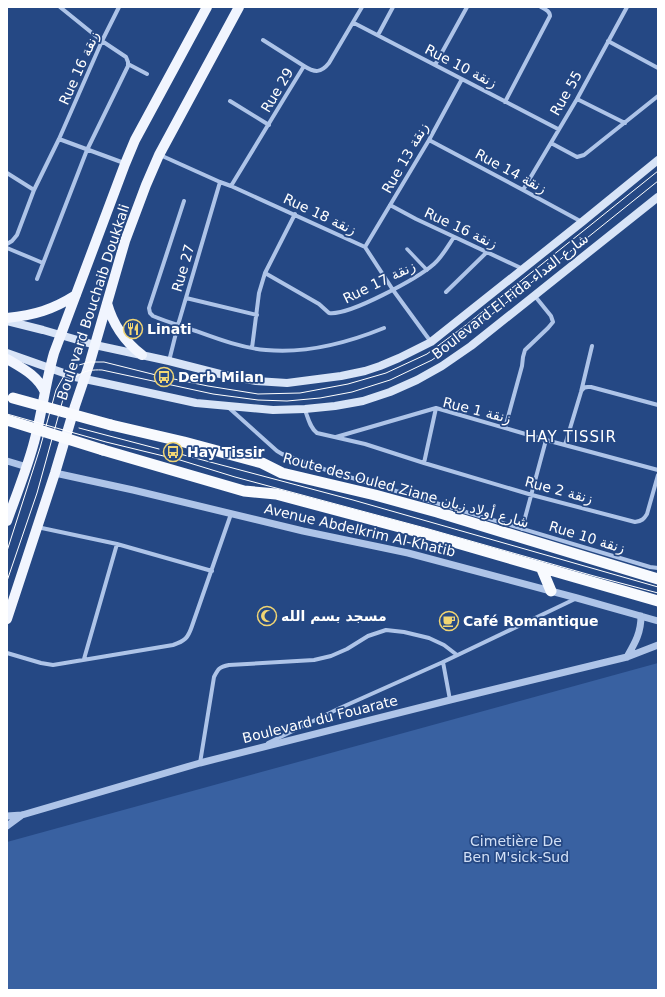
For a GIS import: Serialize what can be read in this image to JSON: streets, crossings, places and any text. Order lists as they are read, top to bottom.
{
  "streets": {
    "highway": ["Route des Ouled Ziane شارع أولاد زيان"],
    "main road": ["Boulevard El Fida شارع الفداء", "Boulevard Bouchaib Doukkali"],
    "street": [
      "Rue 10 زنقة",
      "Rue 16 زنقة",
      "Rue 29",
      "Rue 55",
      "Rue 13 زنقة",
      "Rue 14 زنقة",
      "Rue 18 زنقة",
      "Rue 27",
      "Rue 17 زنقة",
      "Rue 1 زنقة",
      "Rue 2 زنقة",
      "Avenue Abdelkrim Al-Khatib",
      "Boulevard du Fouarate"
    ]
  },
  "crossings": [
    ["Rue 10 زنقة", "Rue 29"],
    ["Rue 10 زنقة", "Rue 55"],
    ["Rue 10 زنقة", "Rue 13 زنقة"],
    ["Rue 10 زنقة", "Boulevard El Fida شارع الفداء"],
    ["Rue 16 زنقة", "Rue 13 زنقة"],
    ["Rue 16 زنقة", "Rue 17 زنقة"],
    ["Rue 16 زنقة", "Boulevard El Fida شارع الفداء"],
    ["Rue 29", "Rue 18 زنقة"],
    ["Rue 55", "Rue 14 زنقة"],
    ["Rue 13 زنقة", "Rue 14 زنقة"],
    ["Rue 13 زنقة", "Rue 18 زنقة"],
    ["Rue 14 زنقة", "Boulevard El Fida شارع الفداء"],
    ["Rue 18 زنقة", "Rue 27"],
    ["Rue 18 زنقة", "Rue 17 زنقة"],
    ["Rue 18 زنقة", "Boulevard El Fida شارع الفداء"],
    ["Rue 18 زنقة", "Boulevard Bouchaib Doukkali"],
    ["Rue 27", "Boulevard El Fida شارع الفداء"],
    ["Boulevard El Fida شارع الفداء", "Boulevard Bouchaib Doukkali"],
    ["Boulevard El Fida شارع الفداء", "Rue 2 زنقة"],
    ["Boulevard Bouchaib Doukkali", "Avenue Abdelkrim Al-Khatib"],
    ["Rue 1 زنقة", "Rue 2 زنقة"]
  ],
  "districts": ["HAY TISSIR"],
  "parks": ["Cimetière De Ben M'sick-Sud"],
  "places": {
    "restaurant": ["Linati"],
    "bus stop": ["Derb Milan", "Hay Tissir"],
    "mosque": ["مسجد بسم الله"],
    "cafe": ["Café Romantique"]
  }
}
